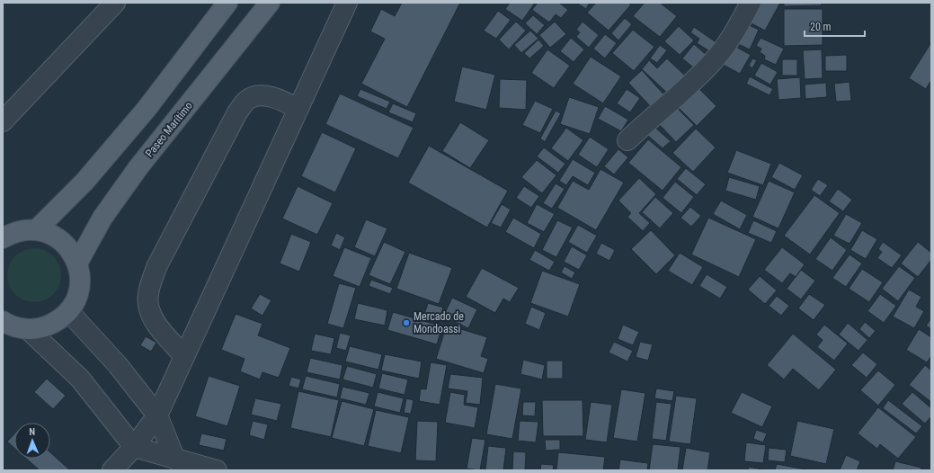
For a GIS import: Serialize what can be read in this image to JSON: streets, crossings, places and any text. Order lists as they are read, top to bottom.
{
  "streets": {
    "main road": ["Paseo Marítimo"]
  },
  "places": ["Mercado de Mondoassi"],
  "scale_bar": "20 m",
  "north": "top"
}
